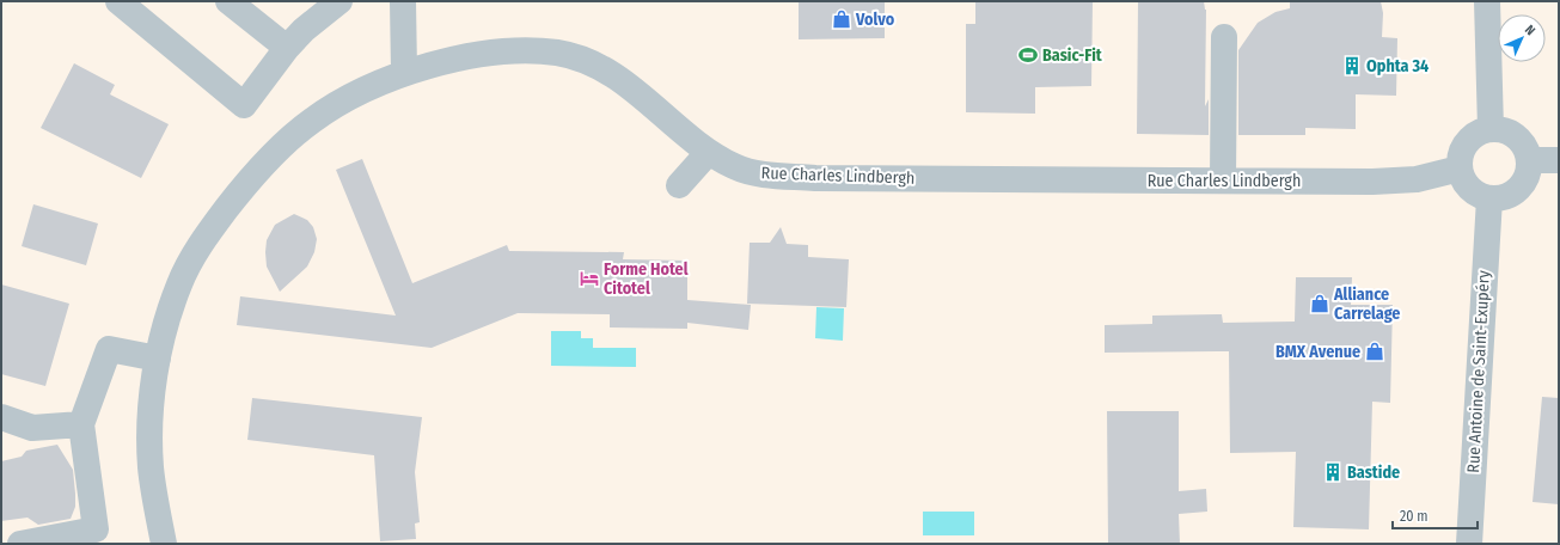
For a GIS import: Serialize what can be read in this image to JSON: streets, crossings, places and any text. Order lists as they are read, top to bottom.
{
  "streets": {
    "street": ["Rue Charles Lindbergh", "Rue Antoine de Saint-Exupéry"]
  },
  "crossings": [
    ["Rue Charles Lindbergh", "Rue Antoine de Saint-Exupéry"]
  ],
  "places": {
    "shop": ["Volvo", "Alliance Carrelage", "BMX Avenue"],
    "sports": ["Basic-Fit"],
    "building": ["Ophta 34", "Bastide"],
    "hotel": ["Forme Hotel Citotel"]
  },
  "scale_bar": "20 m",
  "north": "top right"
}
